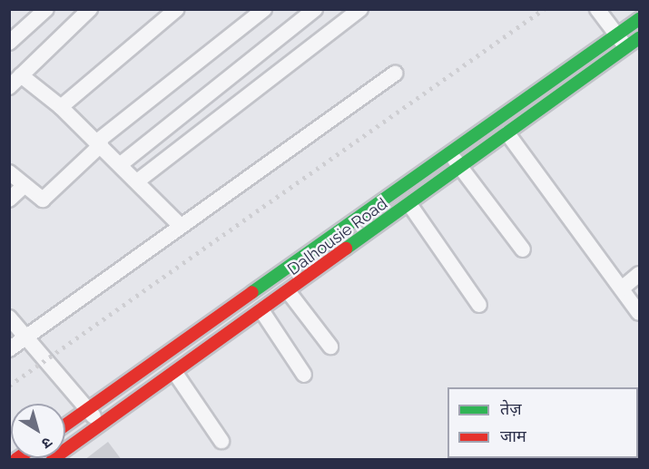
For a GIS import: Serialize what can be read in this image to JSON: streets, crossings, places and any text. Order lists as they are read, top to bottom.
{
  "streets": {
    "street": ["Dalhousie Road"]
  },
  "legend": ["तेज़", "जाम"],
  "north": "bottom right"
}
